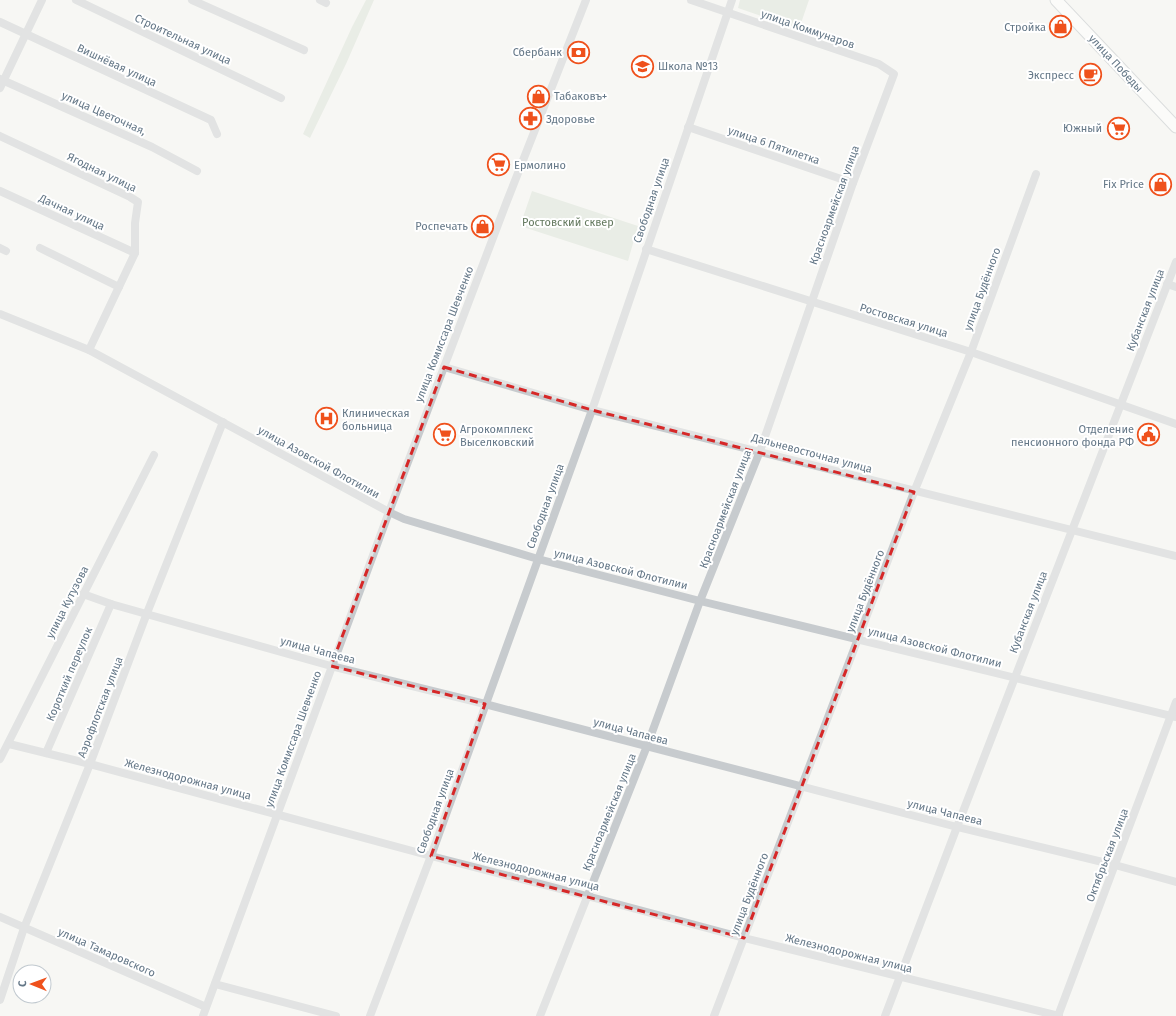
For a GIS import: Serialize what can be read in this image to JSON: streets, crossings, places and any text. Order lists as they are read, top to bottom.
{
  "streets": {
    "street": [
      "улица Коммунаров",
      "Строительная улица",
      "улица Победы",
      "Вишнёвая улица",
      "улица Цветочная,",
      "улица 6 Пятилетка",
      "Ягодная улица",
      "Свободная улица",
      "Красноармейская улица",
      "Дачная улица",
      "улица Будённого",
      "Кубанская улица",
      "Ростовская улица",
      "улица Комиссара Шевченко",
      "Дальневосточная улица",
      "улица Азовской Флотилии",
      "улица Кутузова",
      "улица Чапаева",
      "Короткий переулок",
      "Аэрофлотская улица",
      "Железнодорожная улица",
      "Октябрьская улица",
      "улица Тамаровского"
    ]
  },
  "crossings": [
    ["улица Коммунаров", "Свободная улица"],
    ["улица Коммунаров", "Красноармейская улица"],
    ["улица 6 Пятилетка", "Свободная улица"],
    ["улица 6 Пятилетка", "Красноармейская улица"],
    ["Ягодная улица", "Дачная улица"],
    ["Ягодная улица", "улица Азовской Флотилии"],
    ["Свободная улица", "Ростовская улица"],
    ["Свободная улица", "Дальневосточная улица"],
    ["Свободная улица", "улица Азовской Флотилии"],
    ["Свободная улица", "улица Чапаева"],
    ["Свободная улица", "Железнодорожная улица"],
    ["Красноармейская улица", "Ростовская улица"],
    ["Красноармейская улица", "Дальневосточная улица"],
    ["Красноармейская улица", "улица Азовской Флотилии"],
    ["Красноармейская улица", "улица Чапаева"],
    ["Красноармейская улица", "Железнодорожная улица"],
    ["улица Будённого", "Ростовская улица"],
    ["улица Будённого", "Дальневосточная улица"],
    ["улица Будённого", "улица Азовской Флотилии"],
    ["улица Будённого", "улица Чапаева"],
    ["улица Будённого", "Железнодорожная улица"],
    ["Кубанская улица", "Ростовская улица"],
    ["Кубанская улица", "Дальневосточная улица"],
    ["Кубанская улица", "улица Азовской Флотилии"],
    ["Кубанская улица", "улица Чапаева"],
    ["Кубанская улица", "Железнодорожная улица"],
    ["улица Комиссара Шевченко", "Дальневосточная улица"],
    ["улица Комиссара Шевченко", "улица Азовской Флотилии"],
    ["улица Комиссара Шевченко", "улица Чапаева"],
    ["улица Комиссара Шевченко", "Железнодорожная улица"],
    ["улица Комиссара Шевченко", "улица Тамаровского"],
    ["улица Азовской Флотилии", "Аэрофлотская улица"],
    ["улица Азовской Флотилии", "Октябрьская улица"],
    ["улица Кутузова", "улица Чапаева"],
    ["улица Кутузова", "Железнодорожная улица"],
    ["улица Чапаева", "Короткий переулок"],
    ["улица Чапаева", "Аэрофлотская улица"],
    ["улица Чапаева", "Октябрьская улица"],
    ["Короткий переулок", "Железнодорожная улица"],
    ["Аэрофлотская улица", "Железнодорожная улица"],
    ["Аэрофлотская улица", "улица Тамаровского"],
    ["Железнодорожная улица", "Октябрьская улица"]
  ],
  "parks": ["Ростовский сквер"],
  "places": {
    "shop": [
      "Стройка",
      "Табаковъ+",
      "Fix Price",
      "Роспечать"
    ],
    "bank": ["Сбербанк"],
    "school or university": ["Школа №13"],
    "cafe": ["Экспресс"],
    "pharmacy": ["Здоровье"],
    "supermarket": ["Южный", "Ермолино", "Агрокомплекс Выселковский"],
    "hospital": ["Клиническая больница"],
    "public building": ["Отделение пенсионного фонда РФ"]
  },
  "north": "left"
}
